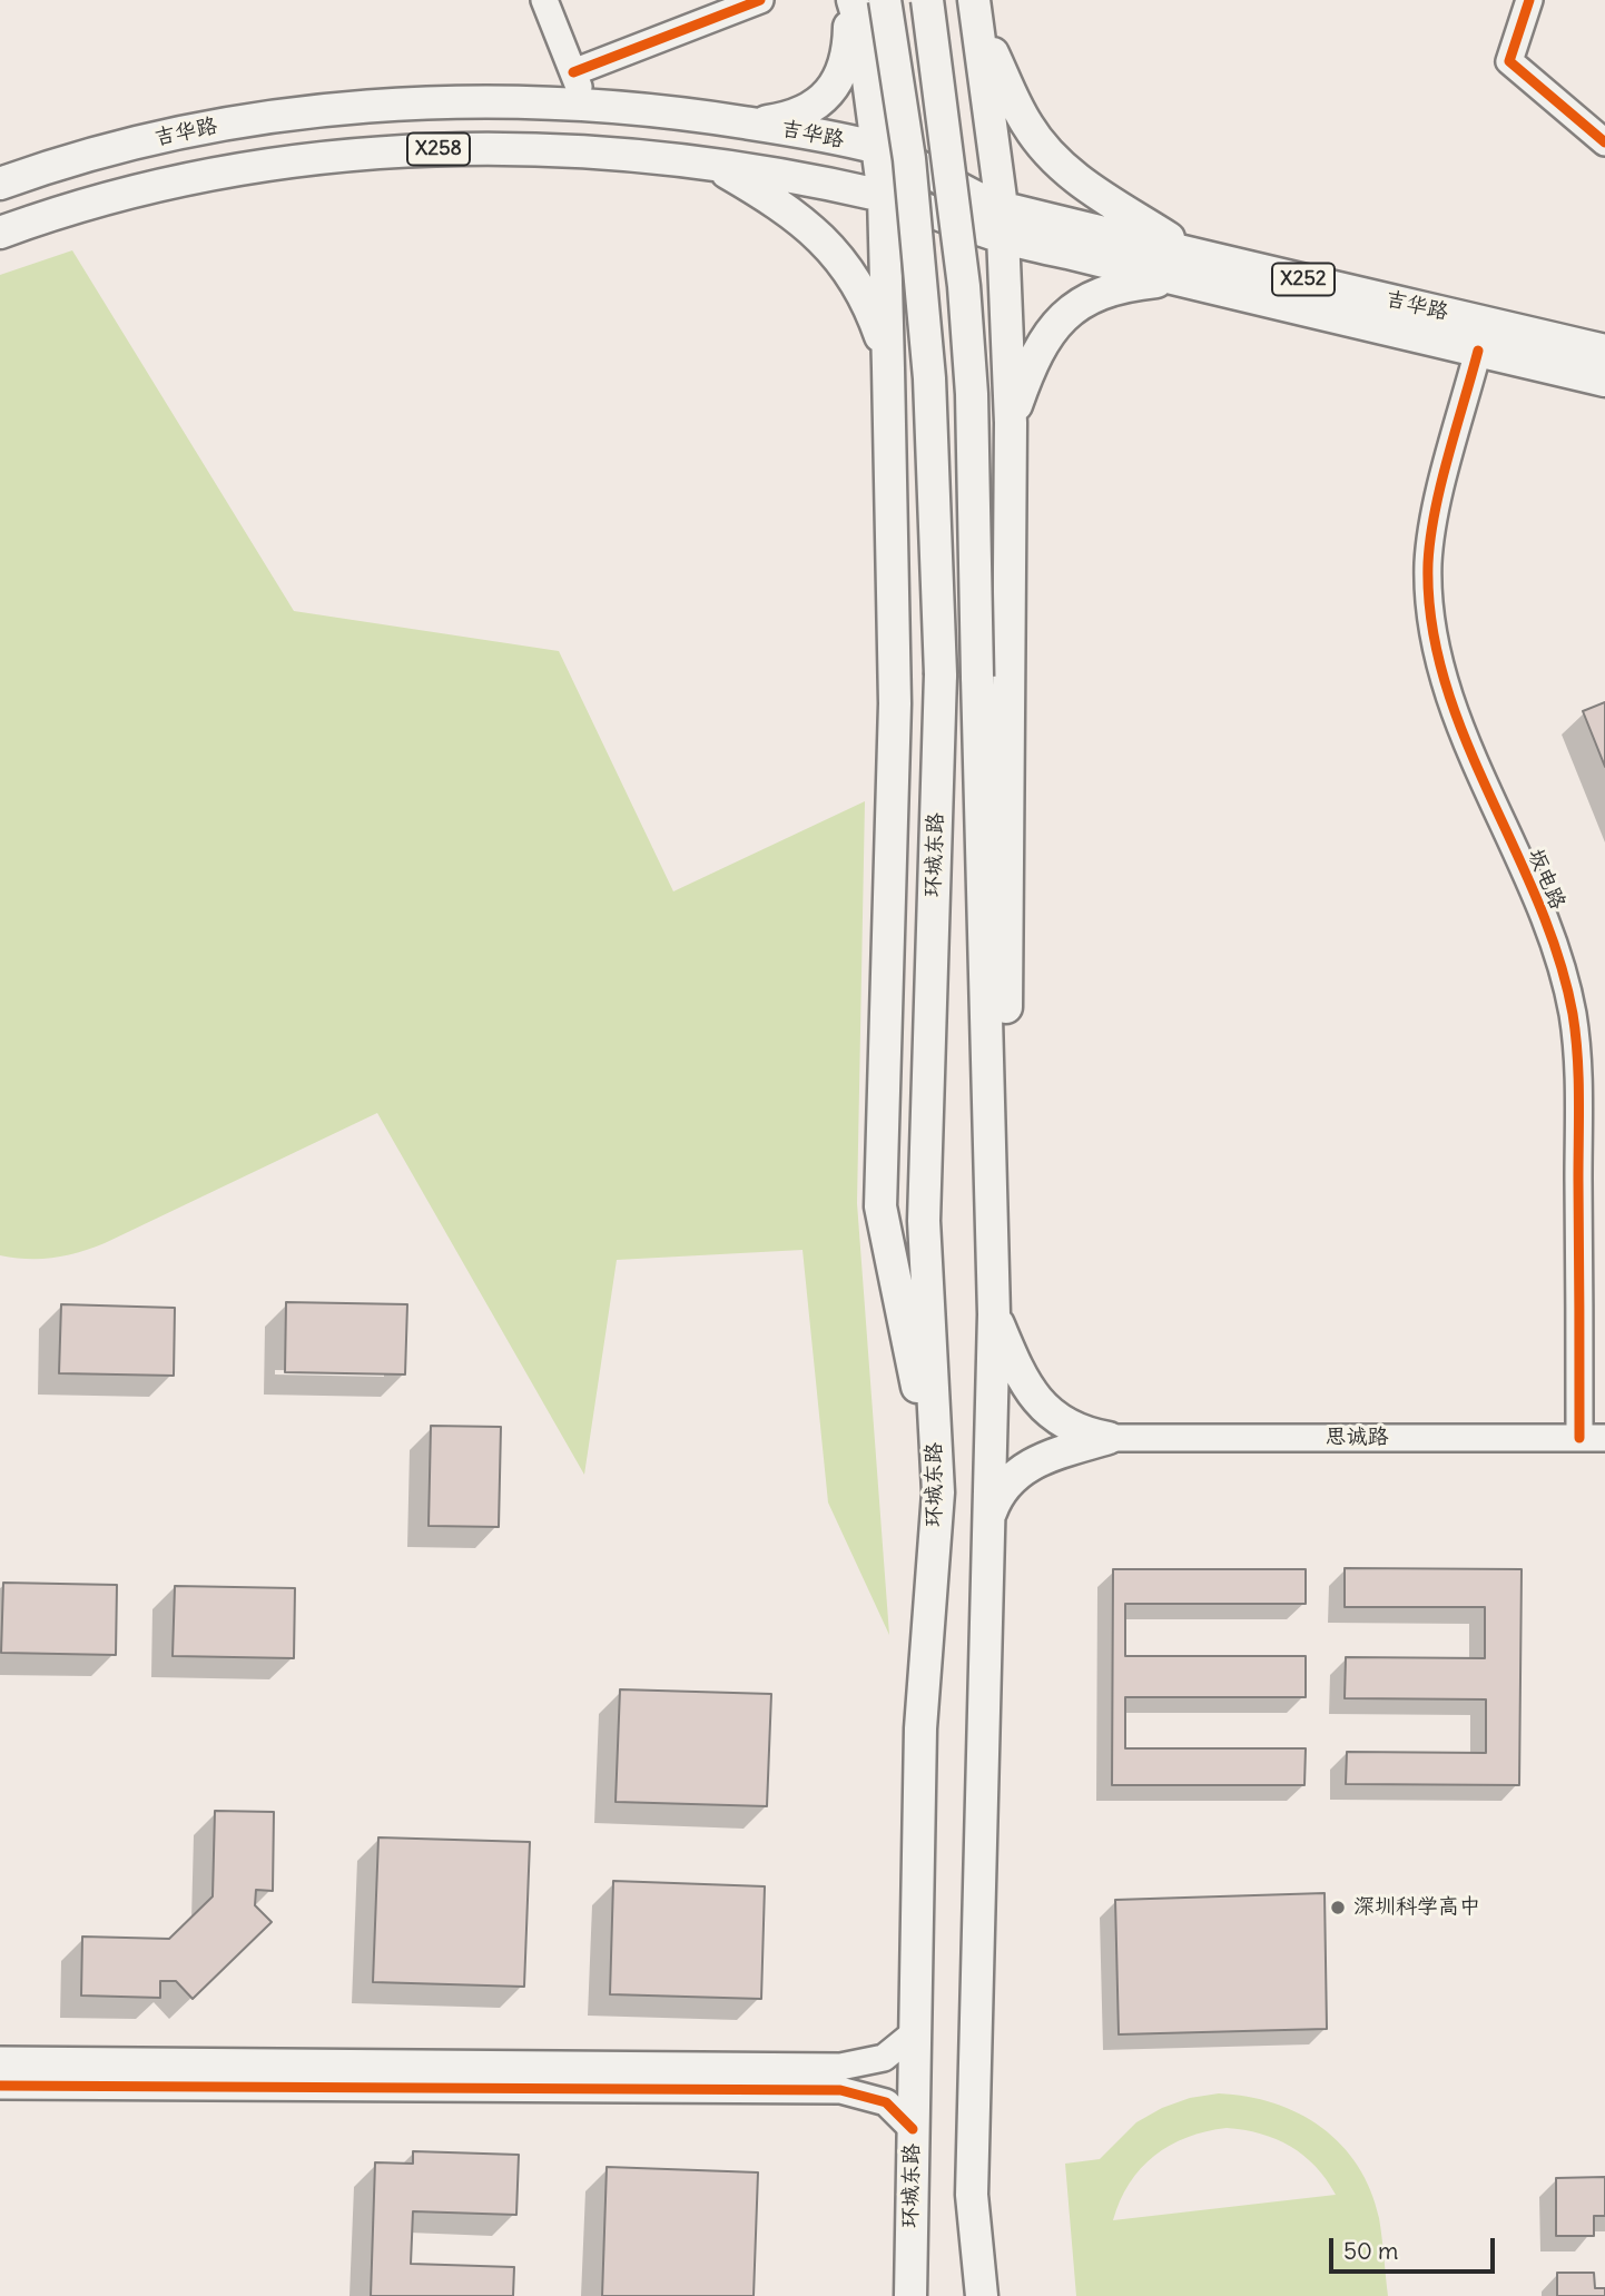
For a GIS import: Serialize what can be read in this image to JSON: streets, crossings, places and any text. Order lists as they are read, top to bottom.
{
  "streets": {
    "main road": [
      "吉华路",
      "X258",
      "X252",
      "环城东路"
    ],
    "street": ["坂电路", "思诚路"]
  },
  "crossings": [
    ["吉华路", "坂电路"],
    ["坂电路", "思诚路"]
  ],
  "places": ["深圳科学高中"],
  "scale_bar": "50 m"
}
